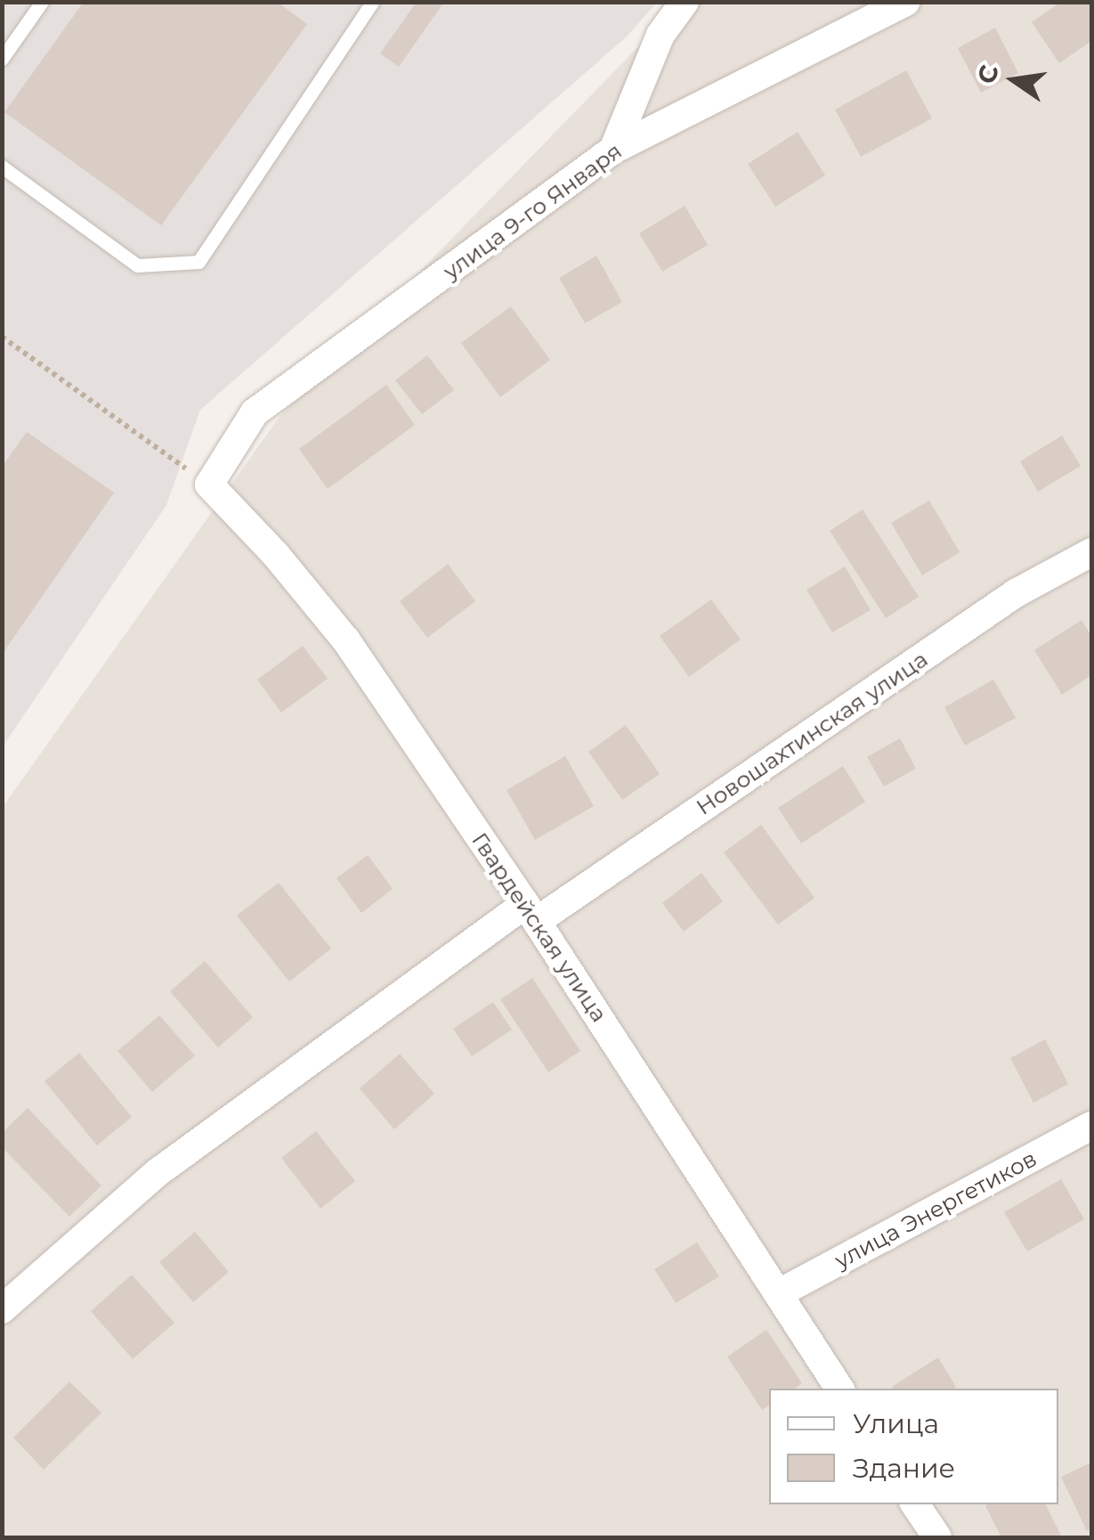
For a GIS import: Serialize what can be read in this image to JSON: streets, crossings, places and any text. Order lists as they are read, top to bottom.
{
  "streets": {
    "street": [
      "улица 9-го Января",
      "Новошахтинская улица",
      "Гвардейская улица",
      "улица Энергетиков"
    ]
  },
  "crossings": [
    ["улица 9-го Января", "Гвардейская улица"],
    ["Новошахтинская улица", "Гвардейская улица"],
    ["Гвардейская улица", "улица Энергетиков"]
  ],
  "legend": ["Улица", "Здание"],
  "north": "left"
}
